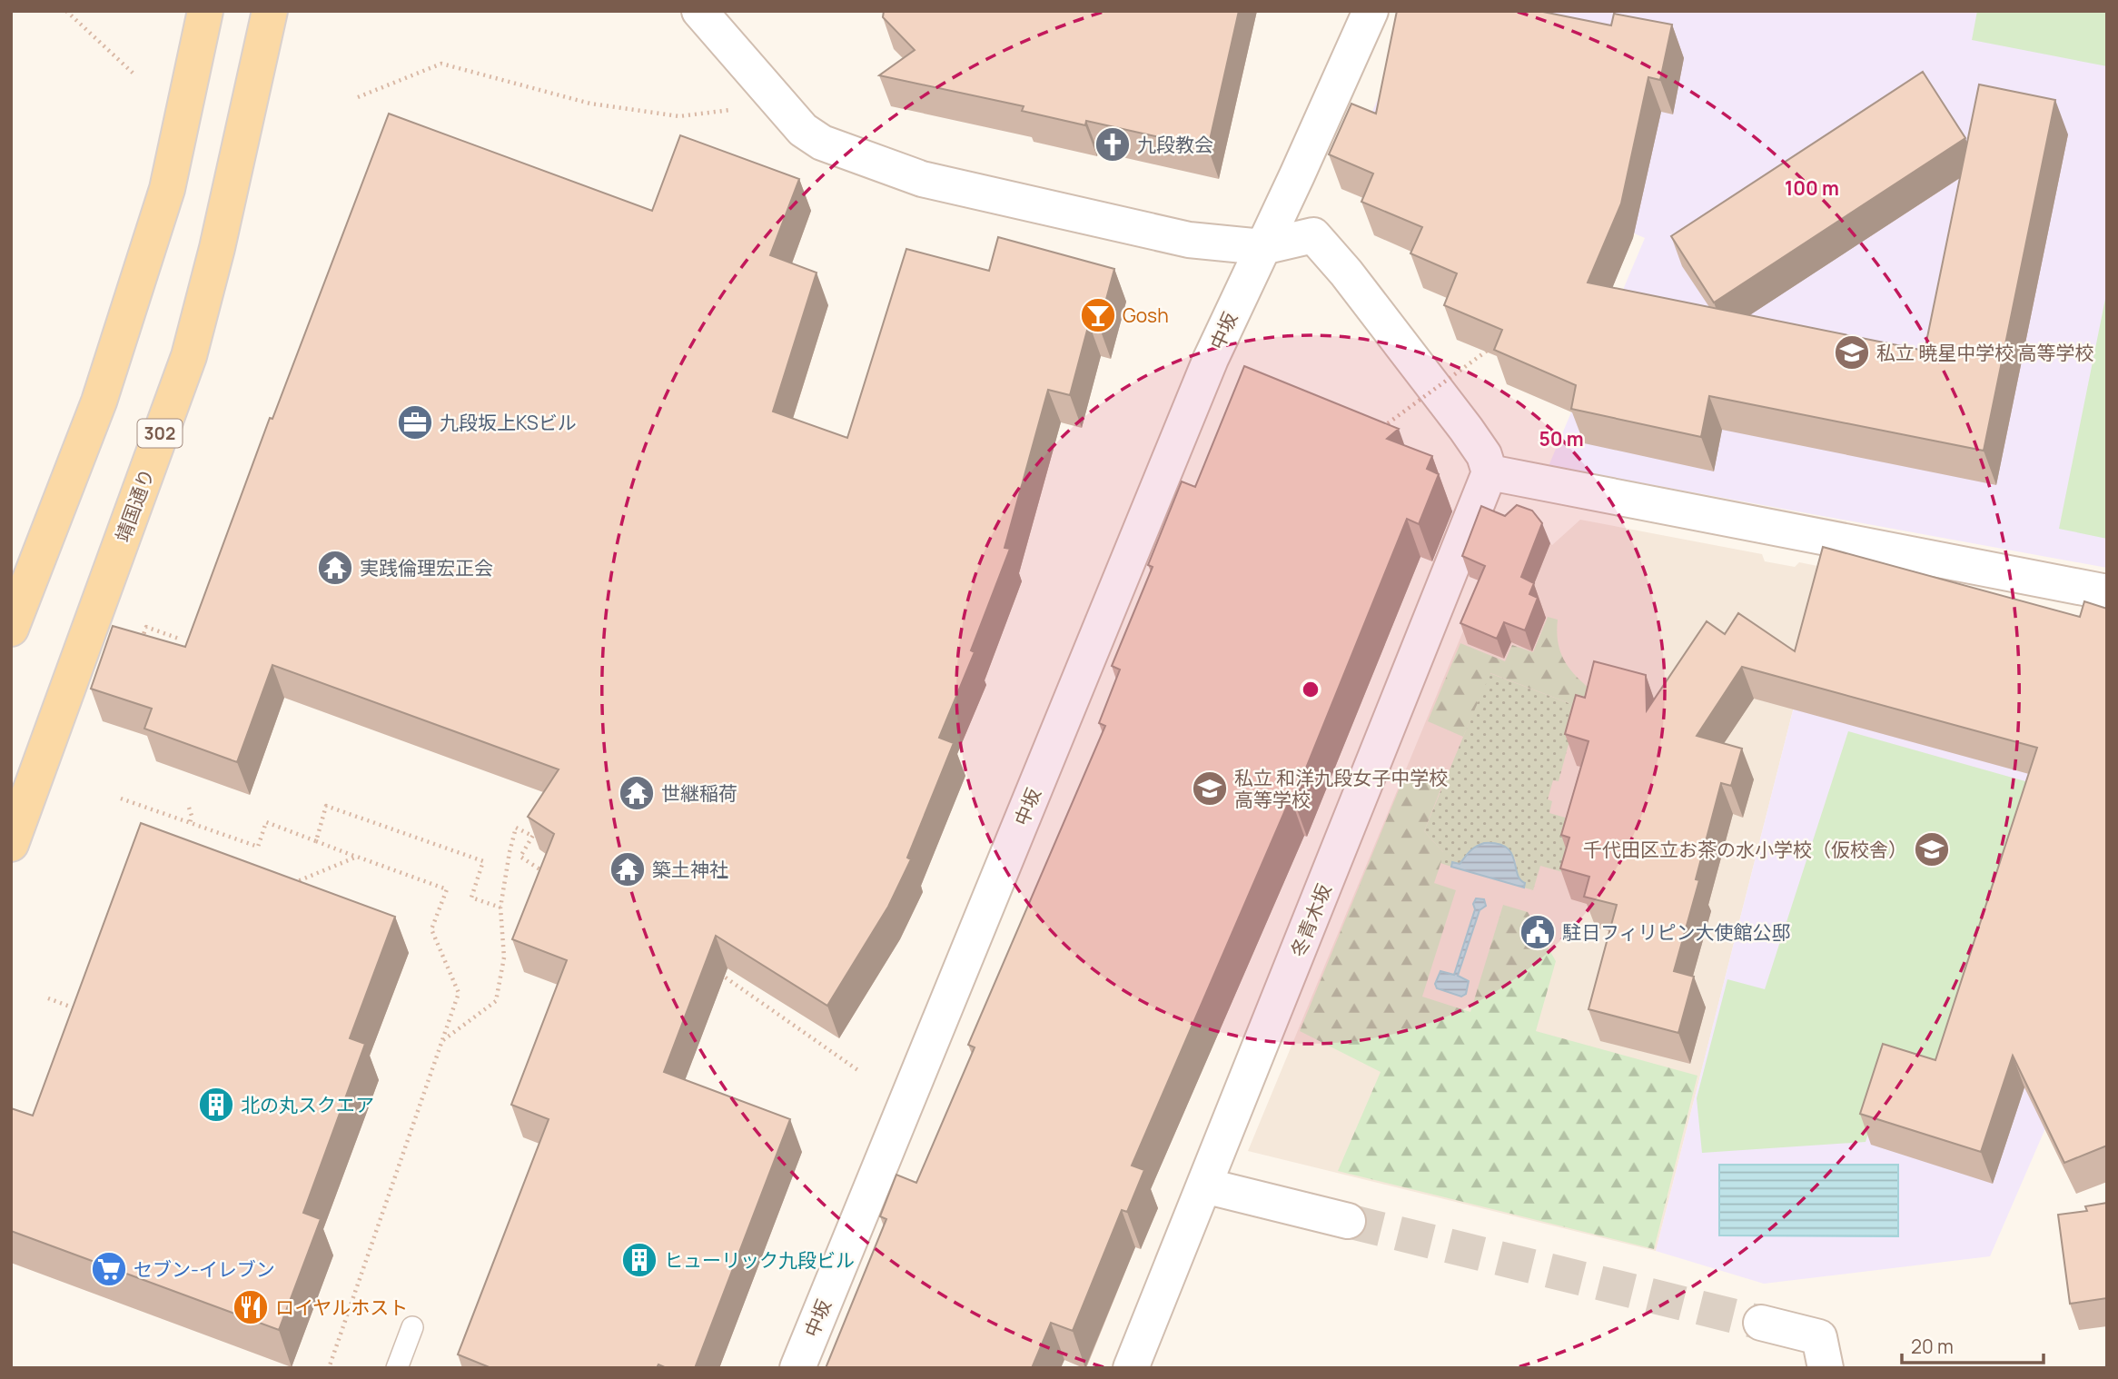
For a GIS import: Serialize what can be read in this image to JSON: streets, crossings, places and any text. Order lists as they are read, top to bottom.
{
  "streets": {
    "main road": ["302", "靖国通り"],
    "street": ["中坂", "冬青木坂"]
  },
  "places": {
    "church": ["九段教会"],
    "bar": ["Gosh"],
    "school or university": ["私立 暁星中学校 高等学校", "私立 和洋九段女子中学校 高等学校", "千代田区立お茶の水小学校（仮校舎）"],
    "office": ["九段坂上KSビル"],
    "temple": ["実践倫理宏正会", "世継稲荷", "築土神社"],
    "public building": ["駐日フィリピン大使館公邸"],
    "building": ["北の丸スクエア", "ヒューリック九段ビル"],
    "supermarket": ["セブン-イレブン"],
    "restaurant": ["ロイヤルホスト"]
  },
  "scale_bar": "20 m",
  "rings": ["100 m", "50 m"]
}
